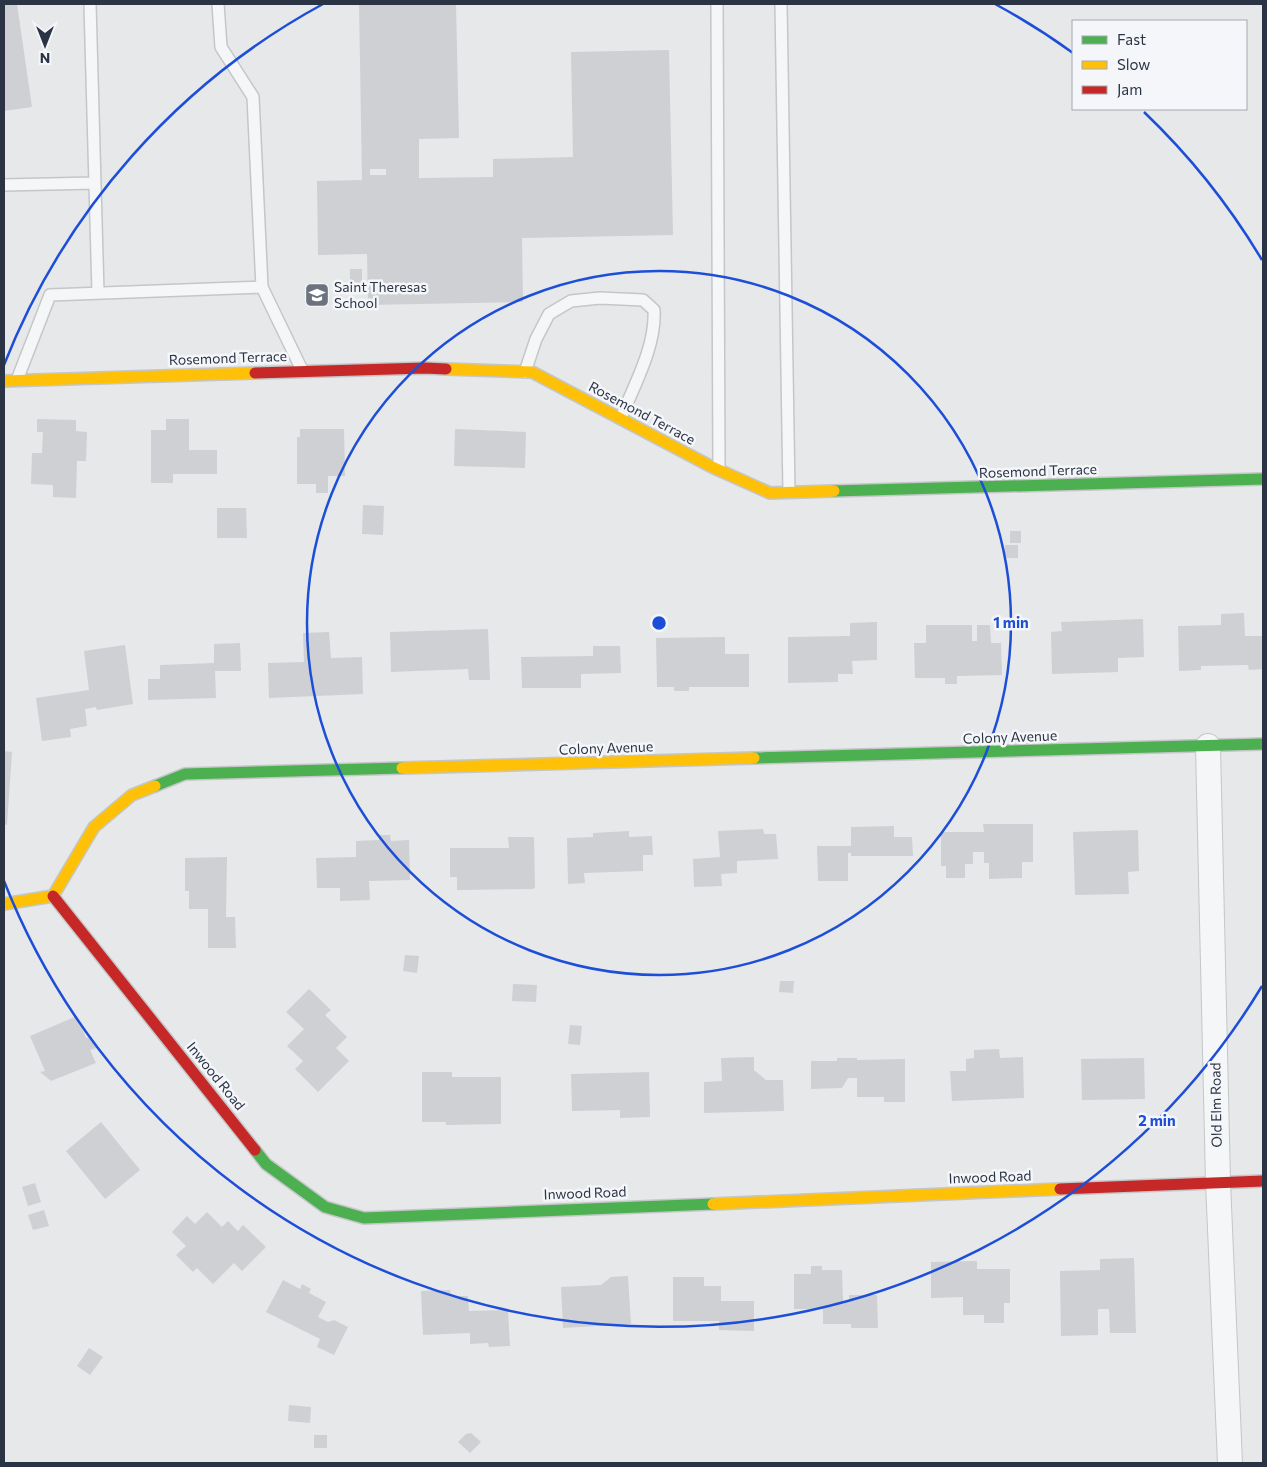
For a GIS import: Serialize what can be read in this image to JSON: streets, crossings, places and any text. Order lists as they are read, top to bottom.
{
  "streets": {
    "street": [
      "Rosemond Terrace",
      "Colony Avenue",
      "Inwood Road",
      "Old Elm Road"
    ]
  },
  "crossings": [
    ["Colony Avenue", "Inwood Road"],
    ["Colony Avenue", "Old Elm Road"],
    ["Inwood Road", "Old Elm Road"]
  ],
  "places": {
    "school or university": ["Saint Theresas School"]
  },
  "legend": ["Fast", "Slow", "Jam"],
  "north": "bottom",
  "rings": ["1 min", "2 min"]
}
